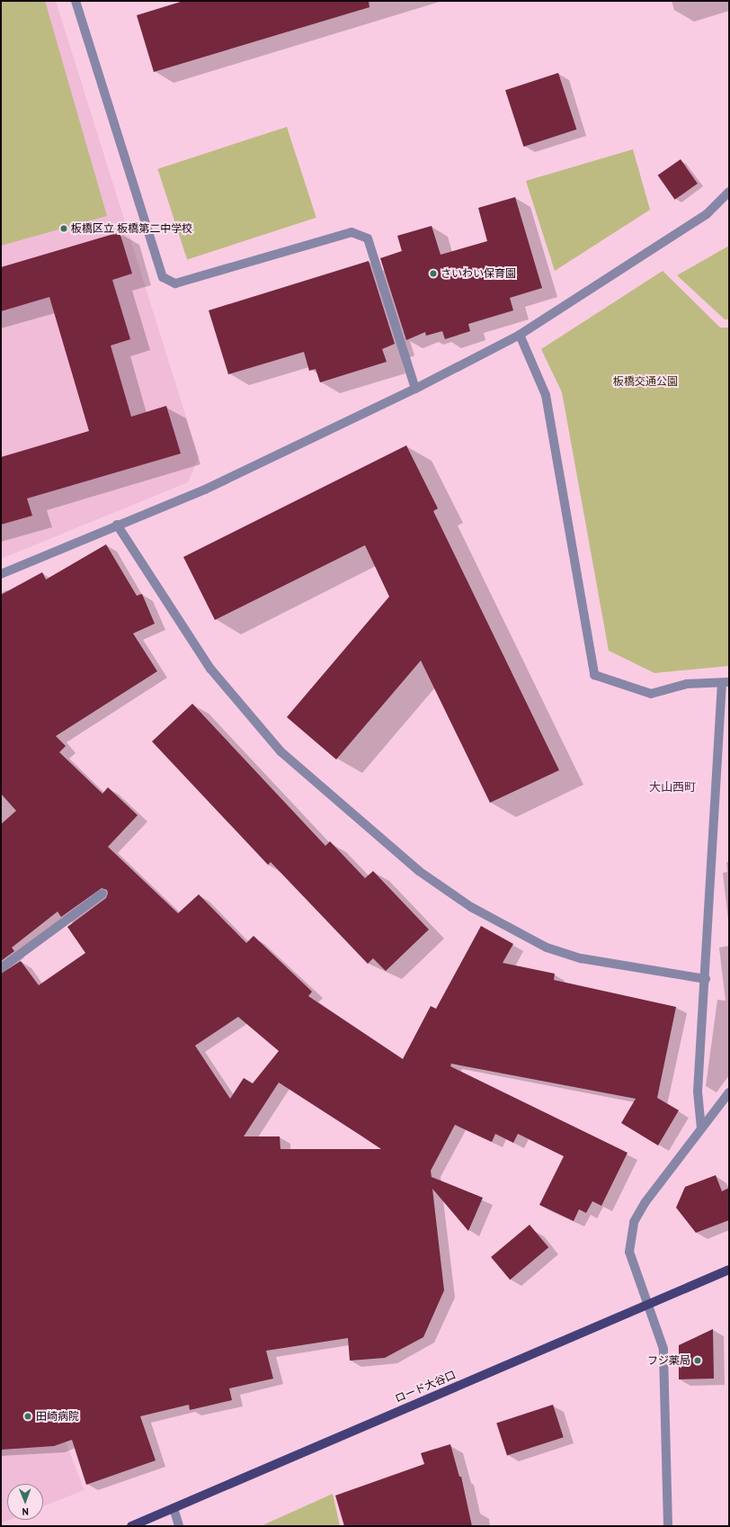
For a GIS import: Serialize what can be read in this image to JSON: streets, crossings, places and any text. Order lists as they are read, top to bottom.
{
  "streets": {
    "main road": ["ロード大谷口"]
  },
  "districts": ["大山西町"],
  "parks": ["板橋交通公園"],
  "places": [
    "板橋区立 板橋第二中学校",
    "さいわい保育園",
    "フジ薬局",
    "田崎病院"
  ],
  "north": "bottom"
}
